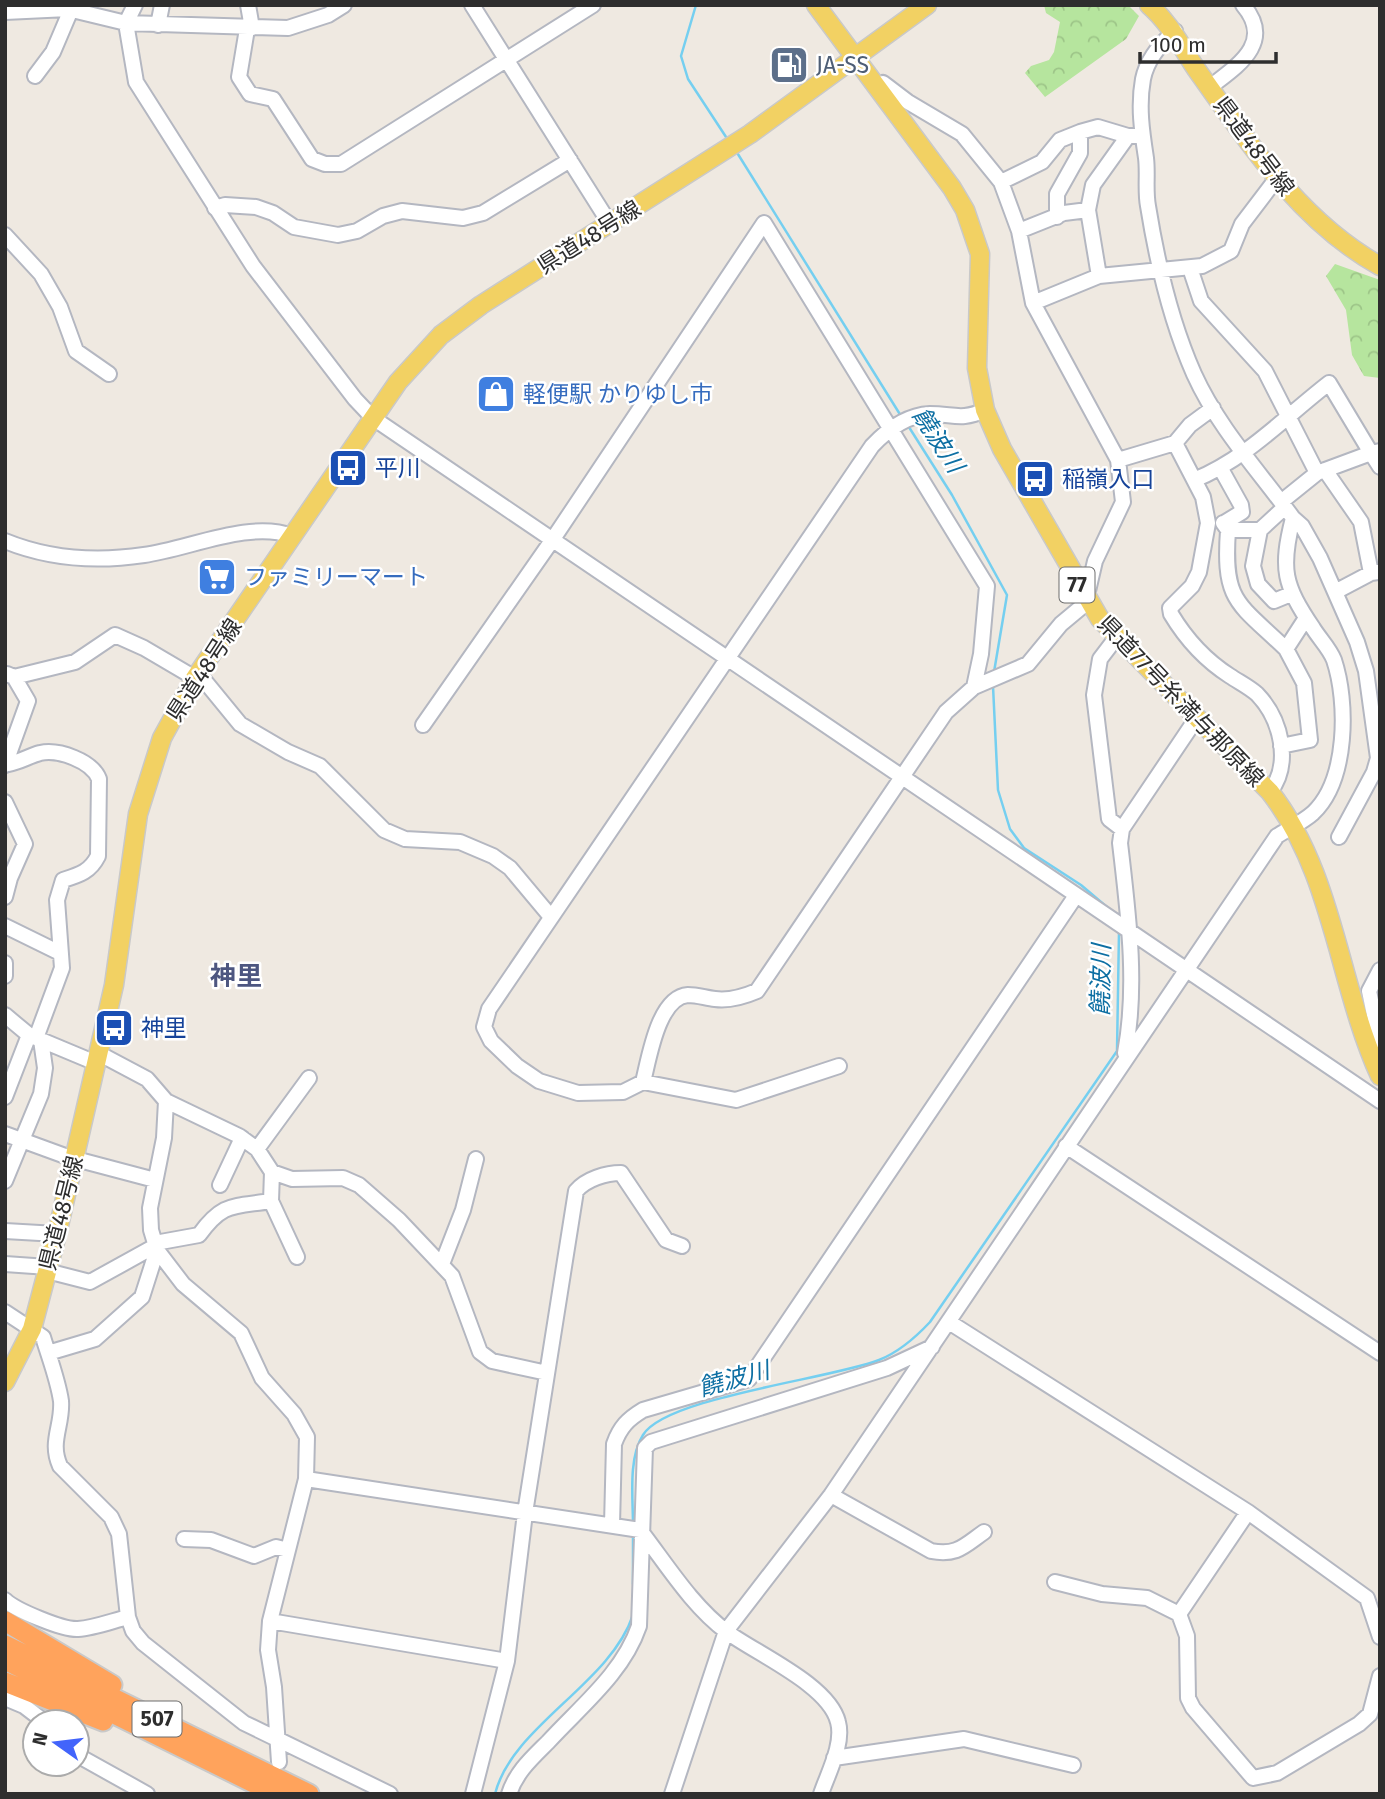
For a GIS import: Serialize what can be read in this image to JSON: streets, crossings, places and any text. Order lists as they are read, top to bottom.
{
  "streets": {
    "highway": ["507"],
    "main road": ["県道48号線", "77", "県道77号糸満与那原線"]
  },
  "crossings": [
    ["県道48号線", "県道77号糸満与那原線"]
  ],
  "districts": ["神里"],
  "water": ["饒波川"],
  "places": {
    "fuel station": ["JA-SS"],
    "shop": ["軽便駅 かりゆし市"],
    "bus stop": ["平川", "稲嶺入口", "神里"],
    "supermarket": ["ファミリーマート"]
  },
  "scale_bar": "100 m",
  "north": "left"
}
